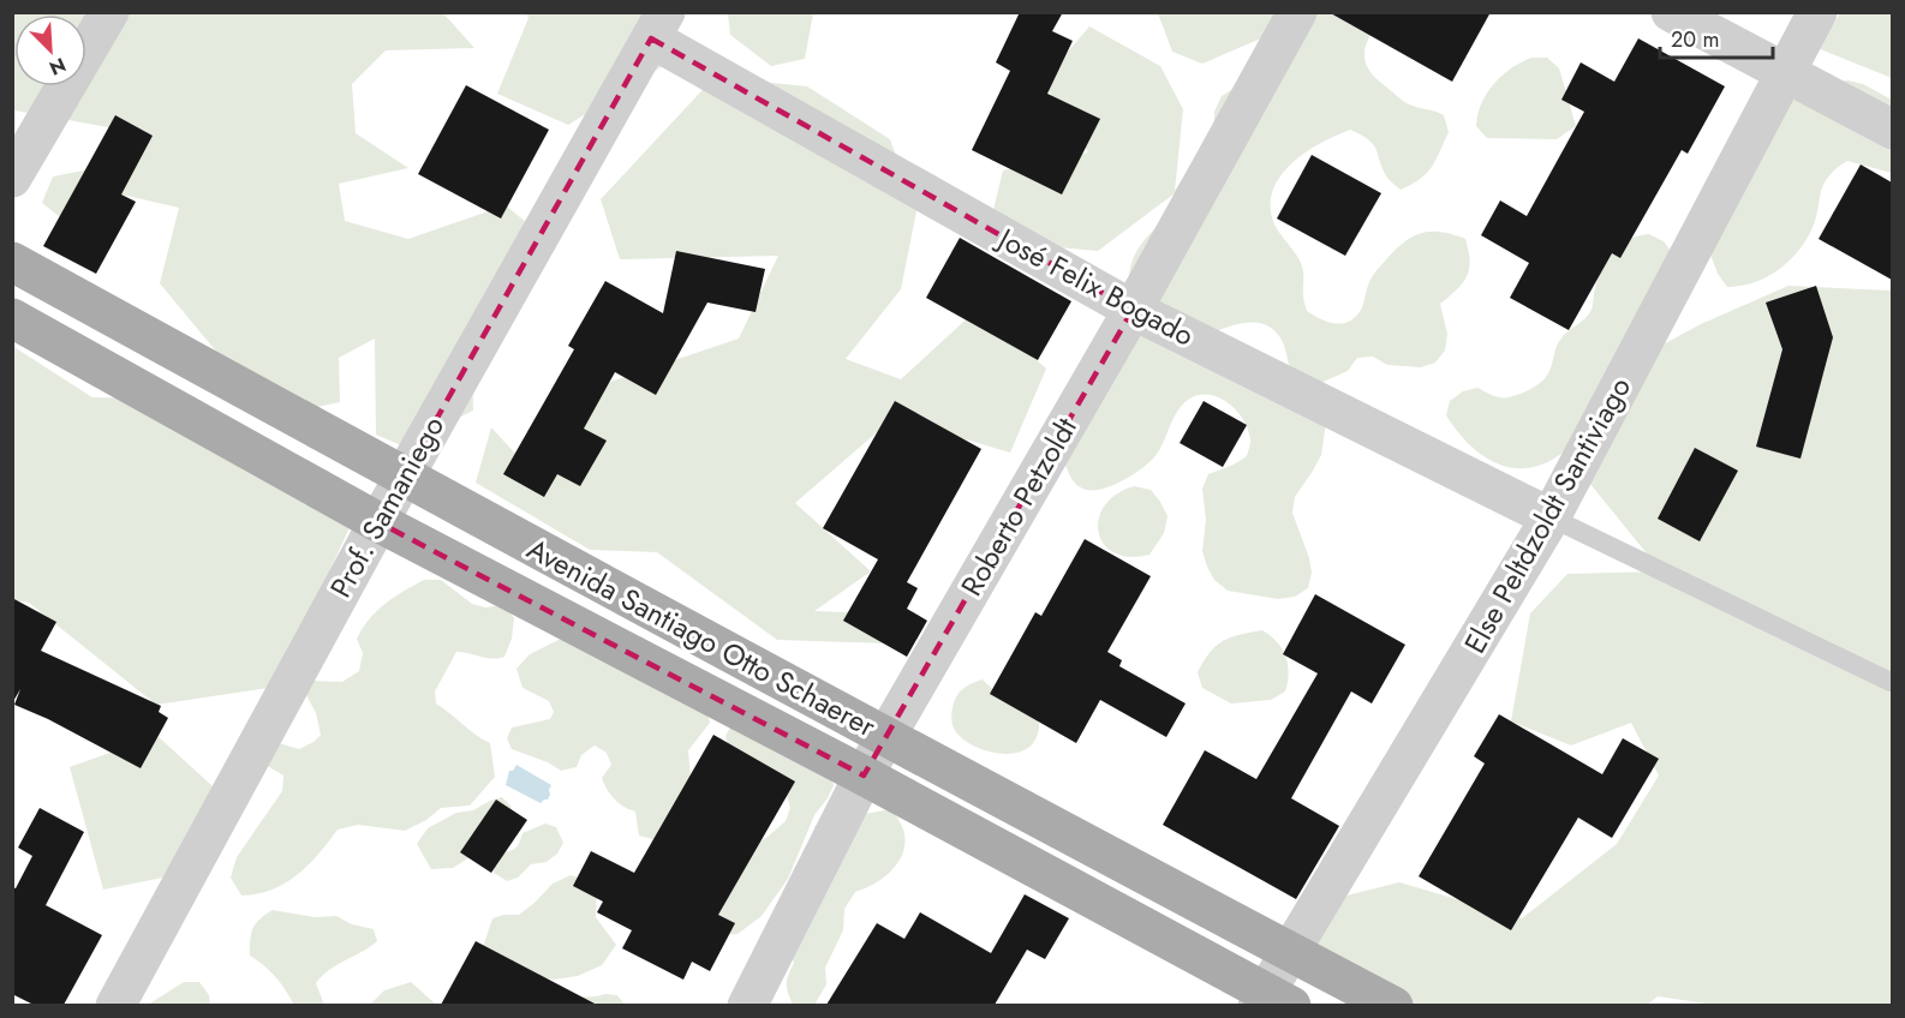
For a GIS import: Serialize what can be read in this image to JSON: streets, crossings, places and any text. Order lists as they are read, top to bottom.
{
  "streets": {
    "main road": ["Avenida Santiago Otto Schaerer"],
    "street": [
      "José Felix Bogado",
      "Prof. Samaniego",
      "Roberto Petzoldt",
      "Else Peltdzoldt Santiviago"
    ]
  },
  "crossings": [
    ["José Felix Bogado", "Prof. Samaniego"],
    ["José Felix Bogado", "Roberto Petzoldt"],
    ["José Felix Bogado", "Else Peltdzoldt Santiviago"],
    ["Prof. Samaniego", "Avenida Santiago Otto Schaerer"],
    ["Roberto Petzoldt", "Avenida Santiago Otto Schaerer"],
    ["Else Peltdzoldt Santiviago", "Avenida Santiago Otto Schaerer"]
  ],
  "scale_bar": "20 m",
  "north": "bottom right"
}
